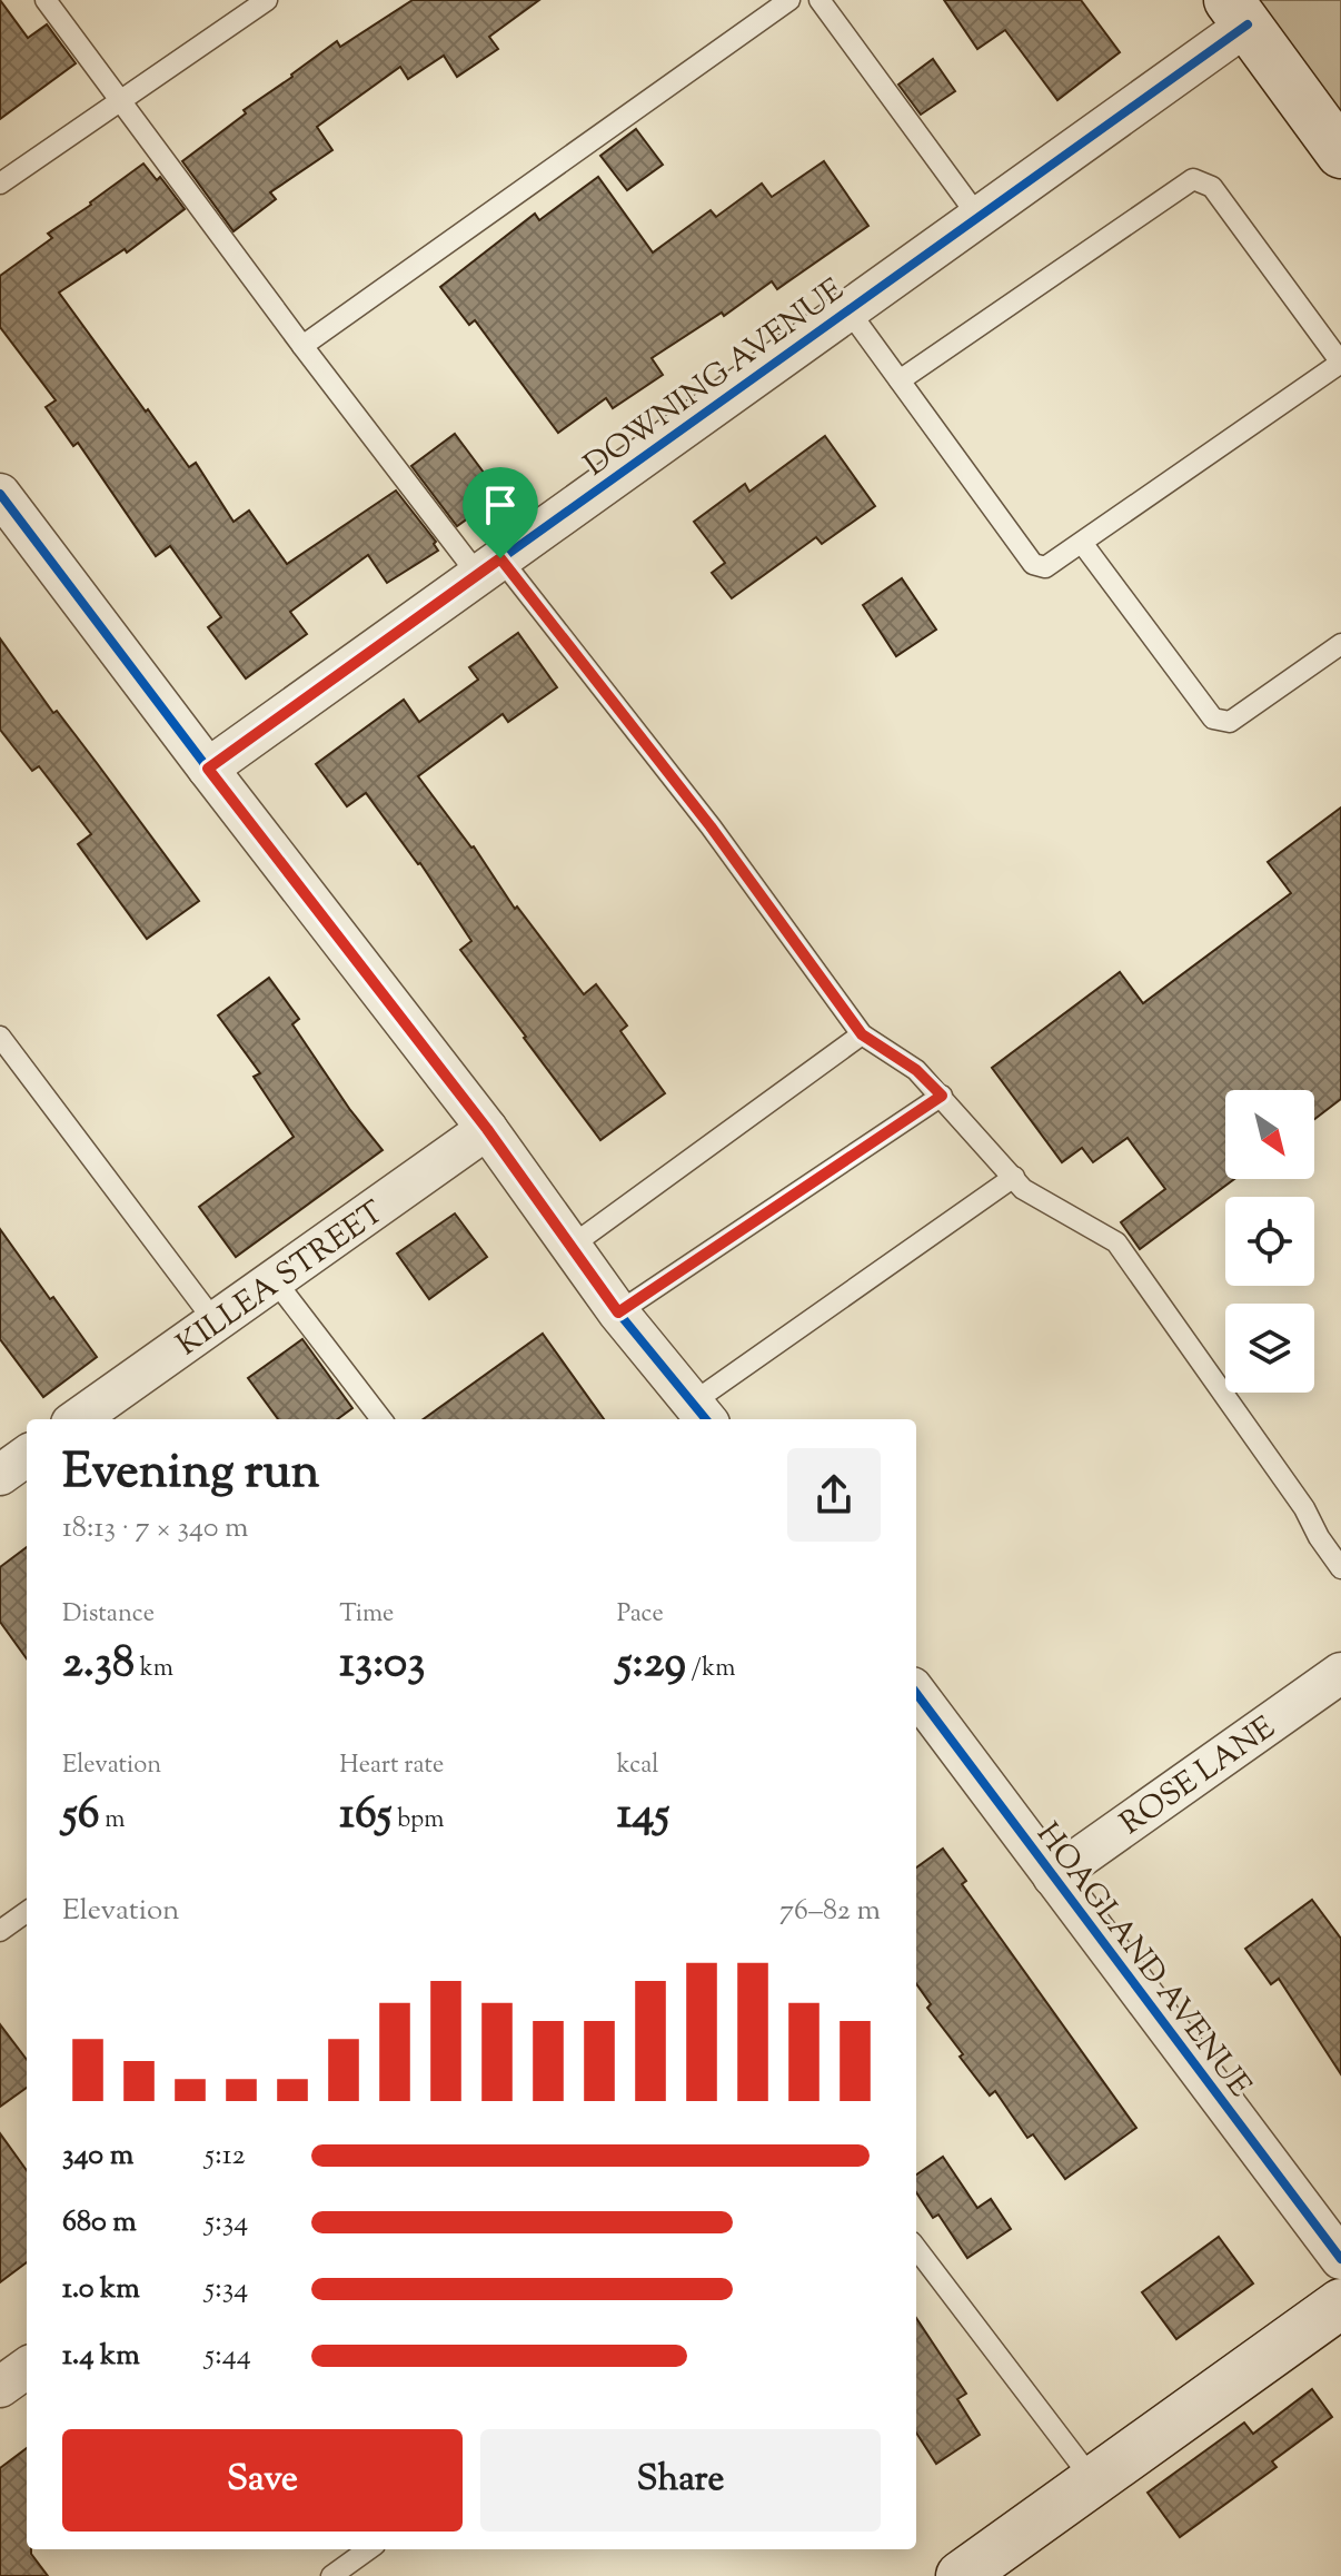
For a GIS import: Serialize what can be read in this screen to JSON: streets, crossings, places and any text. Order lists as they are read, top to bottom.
{
  "streets": {
    "street": [
      "DOWNING AVENUE",
      "KILLEA STREET",
      "ROSE LANE",
      "HOAGLAND AVENUE"
    ]
  },
  "crossings": [
    ["ROSE LANE", "HOAGLAND AVENUE"]
  ],
  "north": "bottom right",
  "page": {
    "heading": ["Evening run", "18:13 · 7 × 340 m"],
    "stats": [
      ["Distance", "2.38 km"],
      ["Time", "13:03"],
      ["Pace", "5:29 /km"],
      ["Elevation", "56 m"],
      ["Heart rate", "165 bpm"],
      ["kcal", "145"]
    ],
    "chart": ["Elevation", "76–82 m"],
    "list": [
      {
        "name": "340 m",
        "note": "5:12"
      },
      {
        "name": "680 m",
        "note": "5:34"
      },
      {
        "name": "1.0 km",
        "note": "5:34"
      },
      {
        "name": "1.4 km",
        "note": "5:44"
      }
    ],
    "buttons": ["Save", "Share"]
  }
}
